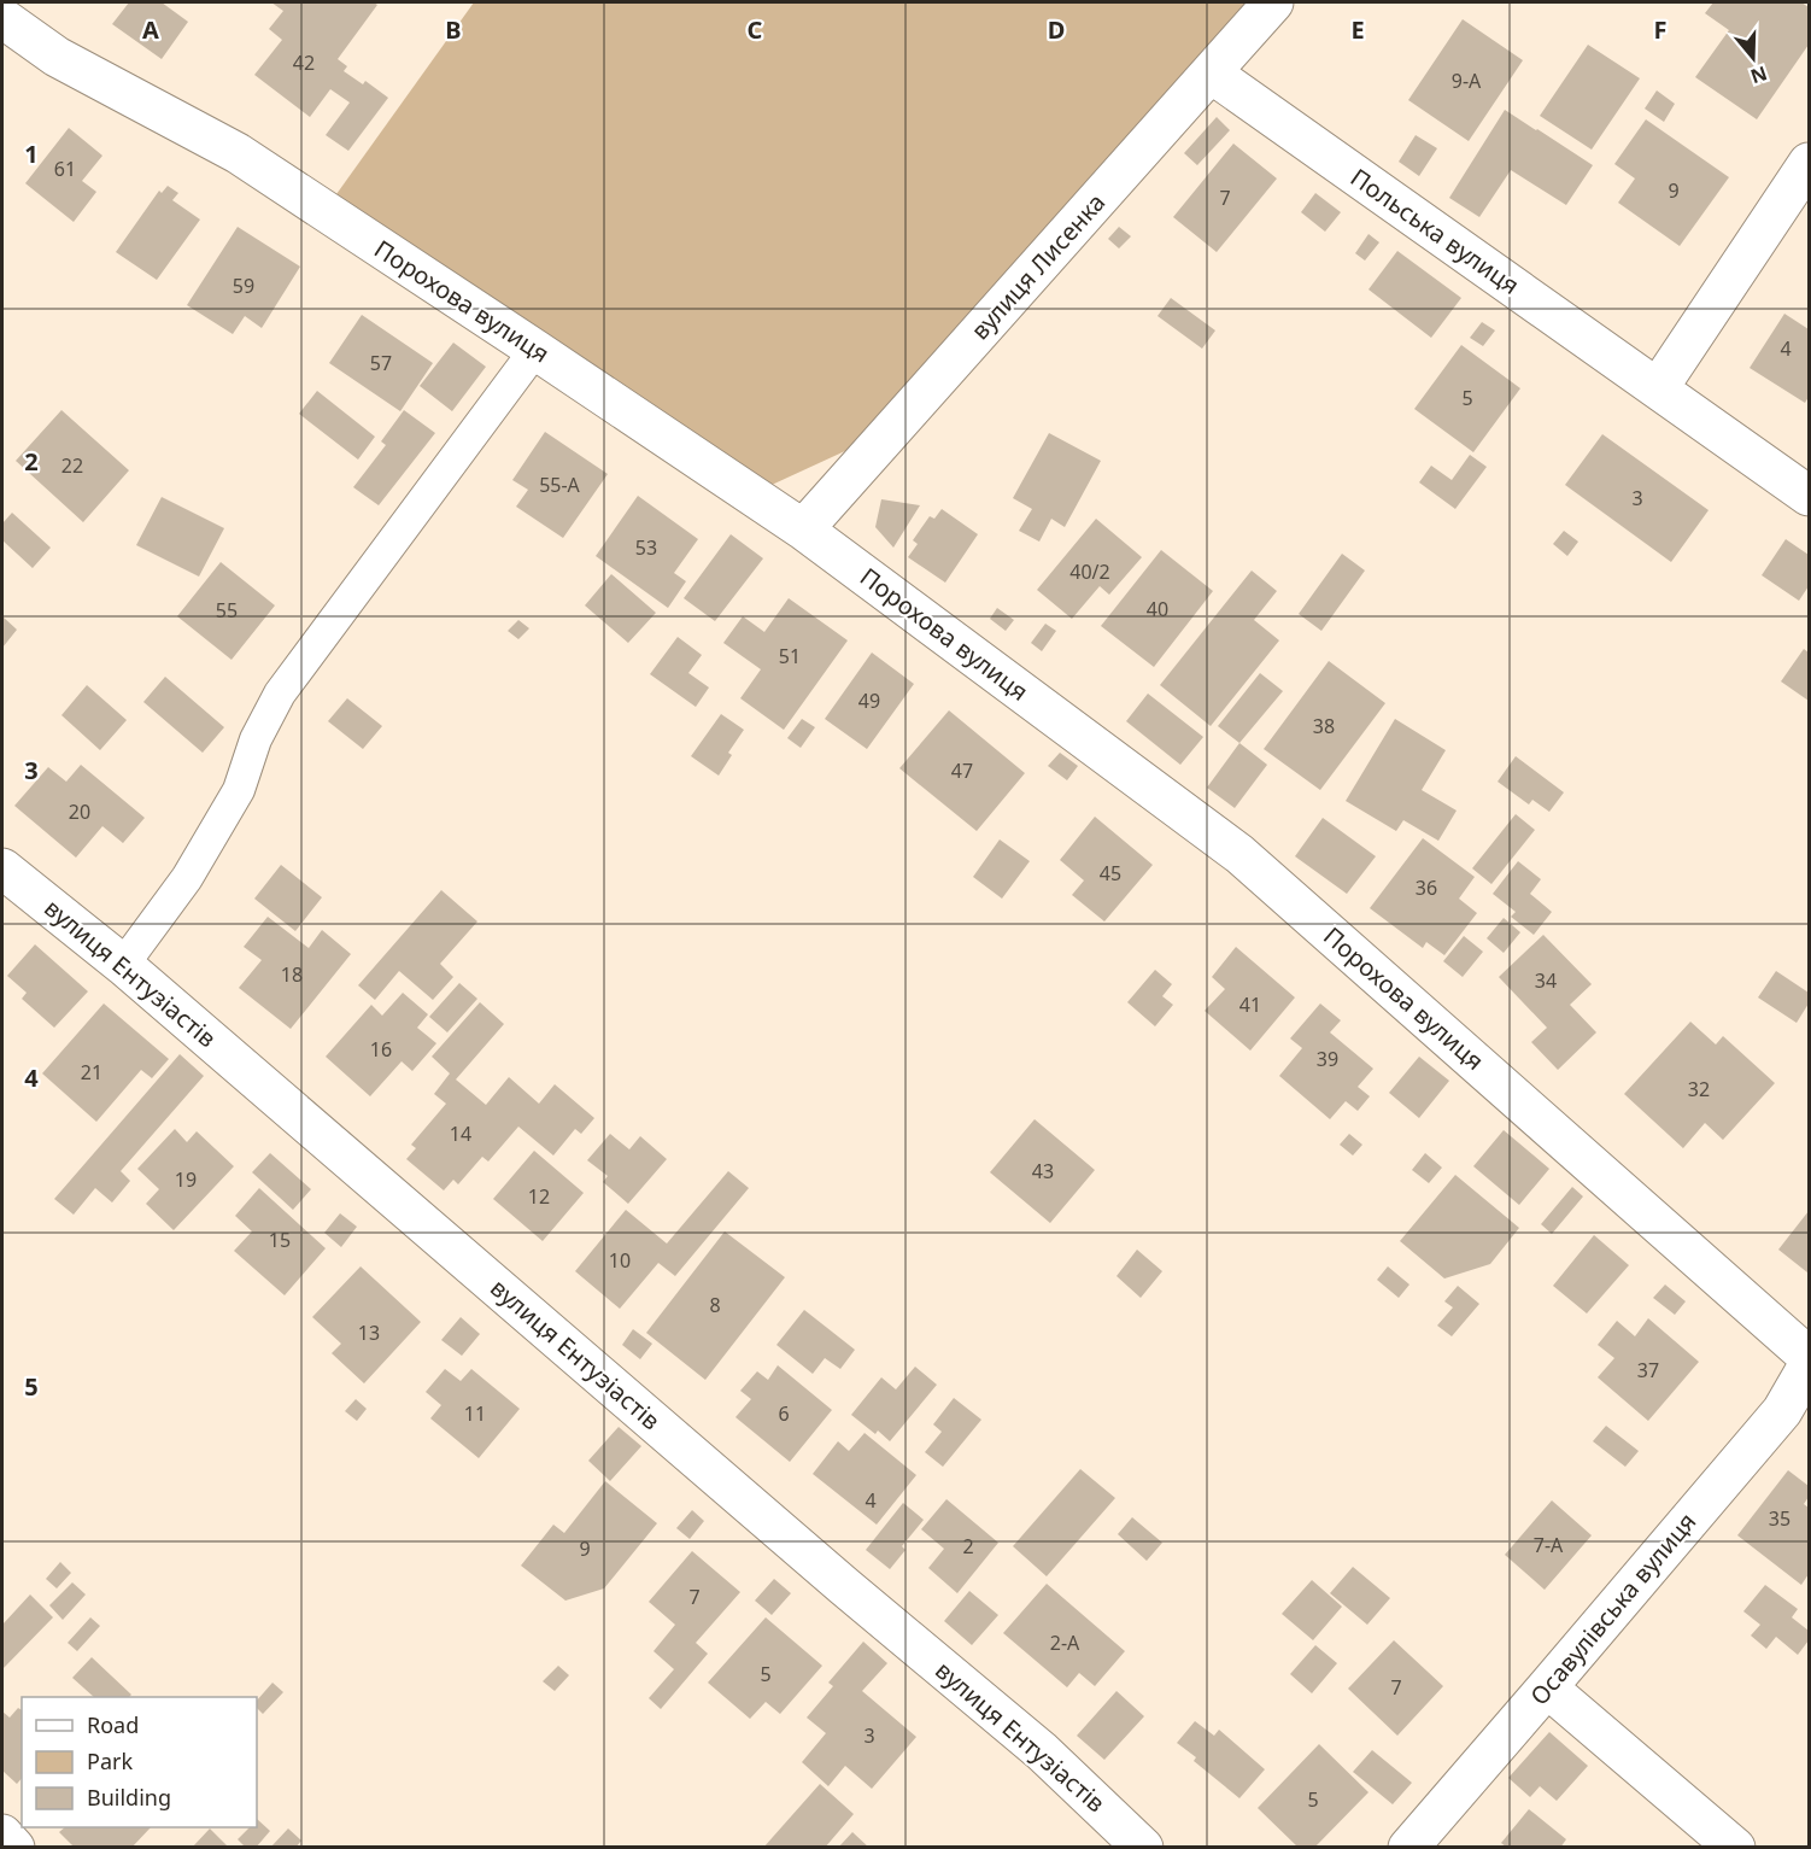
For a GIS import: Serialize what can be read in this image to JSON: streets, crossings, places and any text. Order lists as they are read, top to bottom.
{
  "streets": {
    "street": [
      "Польська вулиця",
      "вулиця Лисенка",
      "Порохова вулиця",
      "вулиця Ентузіастів",
      "Осавулівська вулиця"
    ]
  },
  "crossings": [
    ["Польська вулиця", "вулиця Лисенка"],
    ["вулиця Лисенка", "Порохова вулиця"]
  ],
  "house_numbers": [
    "42",
    "9-А",
    "61",
    "9",
    "7",
    "59",
    "4",
    "57",
    "5",
    "22",
    "55-А",
    "3",
    "53",
    "40/2",
    "40",
    "55",
    "51",
    "49",
    "38",
    "47",
    "20",
    "45",
    "36",
    "18",
    "34",
    "41",
    "16",
    "39",
    "21",
    "32",
    "14",
    "43",
    "19",
    "12",
    "15",
    "10",
    "8",
    "13",
    "37",
    "11",
    "6",
    "4",
    "35",
    "7-А",
    "2",
    "9",
    "7",
    "2-А",
    "5",
    "7",
    "3",
    "5"
  ],
  "legend": ["Road", "Park", "Building"],
  "north": "bottom",
  "grid": {
    "columns": [
      "A",
      "B",
      "C",
      "D",
      "E",
      "F"
    ],
    "rows": [
      "1",
      "2",
      "3",
      "4",
      "5"
    ]
  }
}
